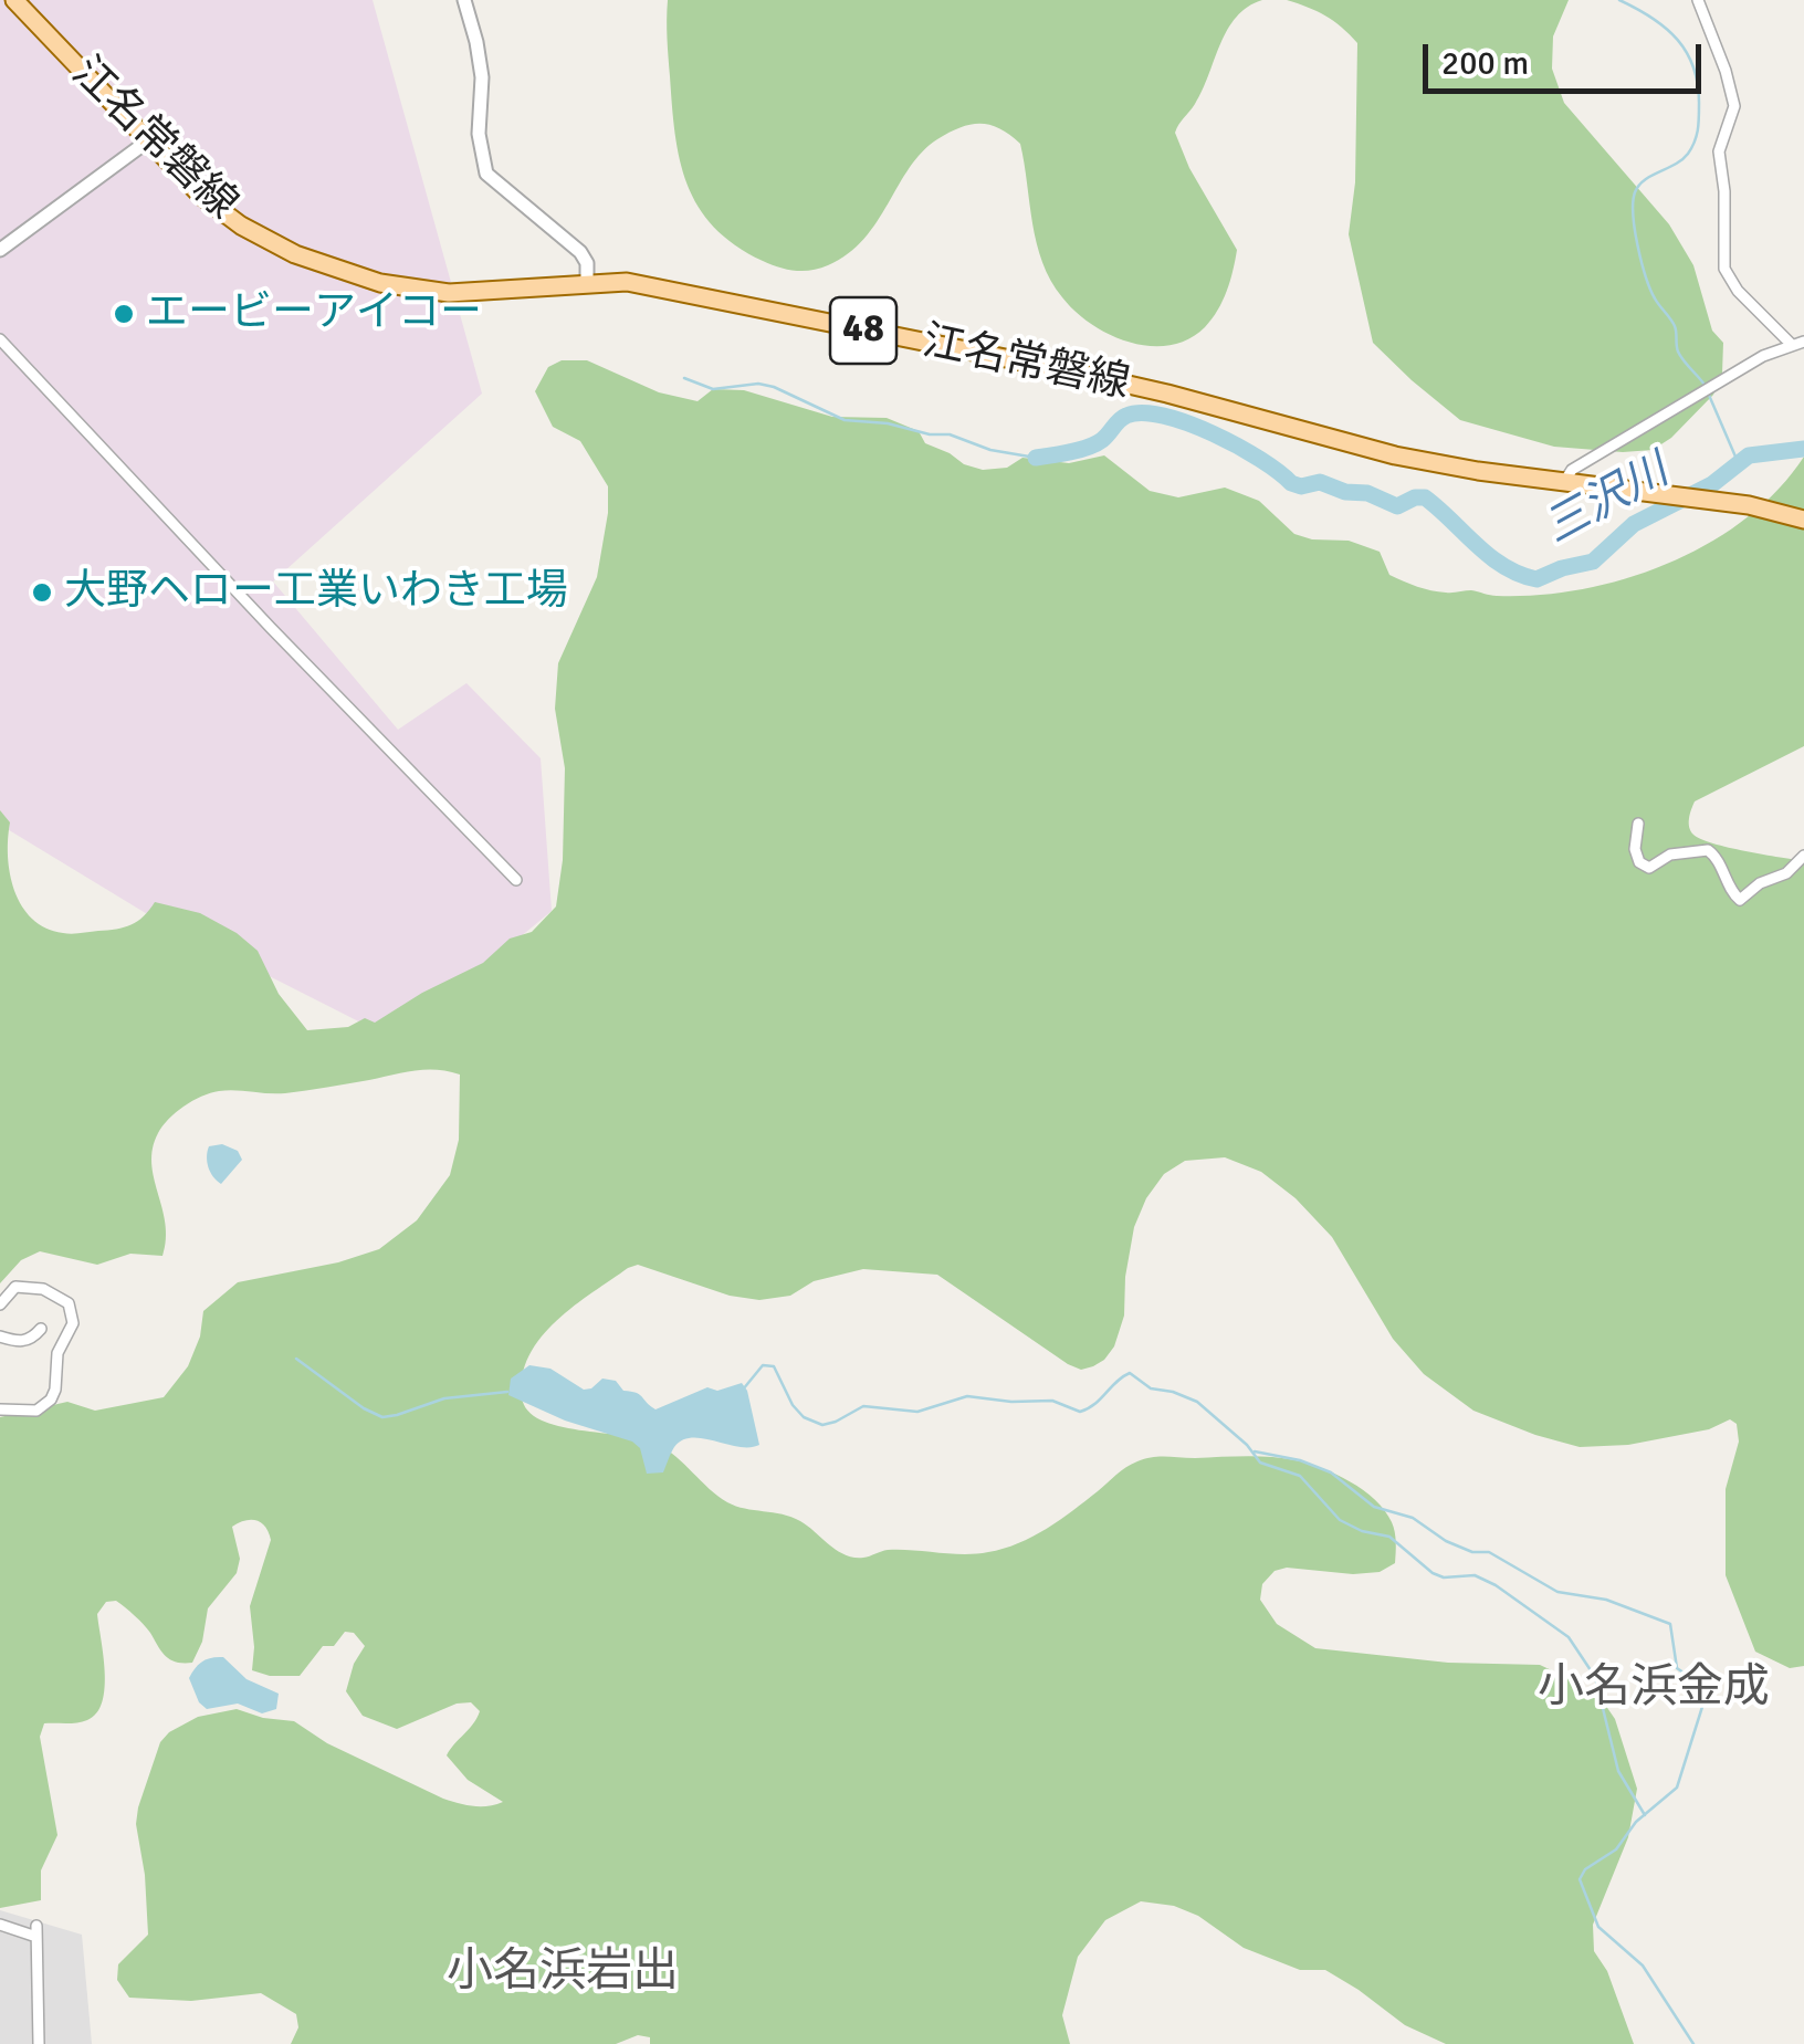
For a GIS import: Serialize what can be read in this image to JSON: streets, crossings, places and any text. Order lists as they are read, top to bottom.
{
  "streets": {
    "main road": ["江名常磐線", "48"]
  },
  "districts": ["小名浜金成", "小名浜岩出"],
  "water": ["三沢川"],
  "places": ["エービーアイコー", "大野ヘロー工業いわき工場"],
  "scale_bar": "200 m"
}
